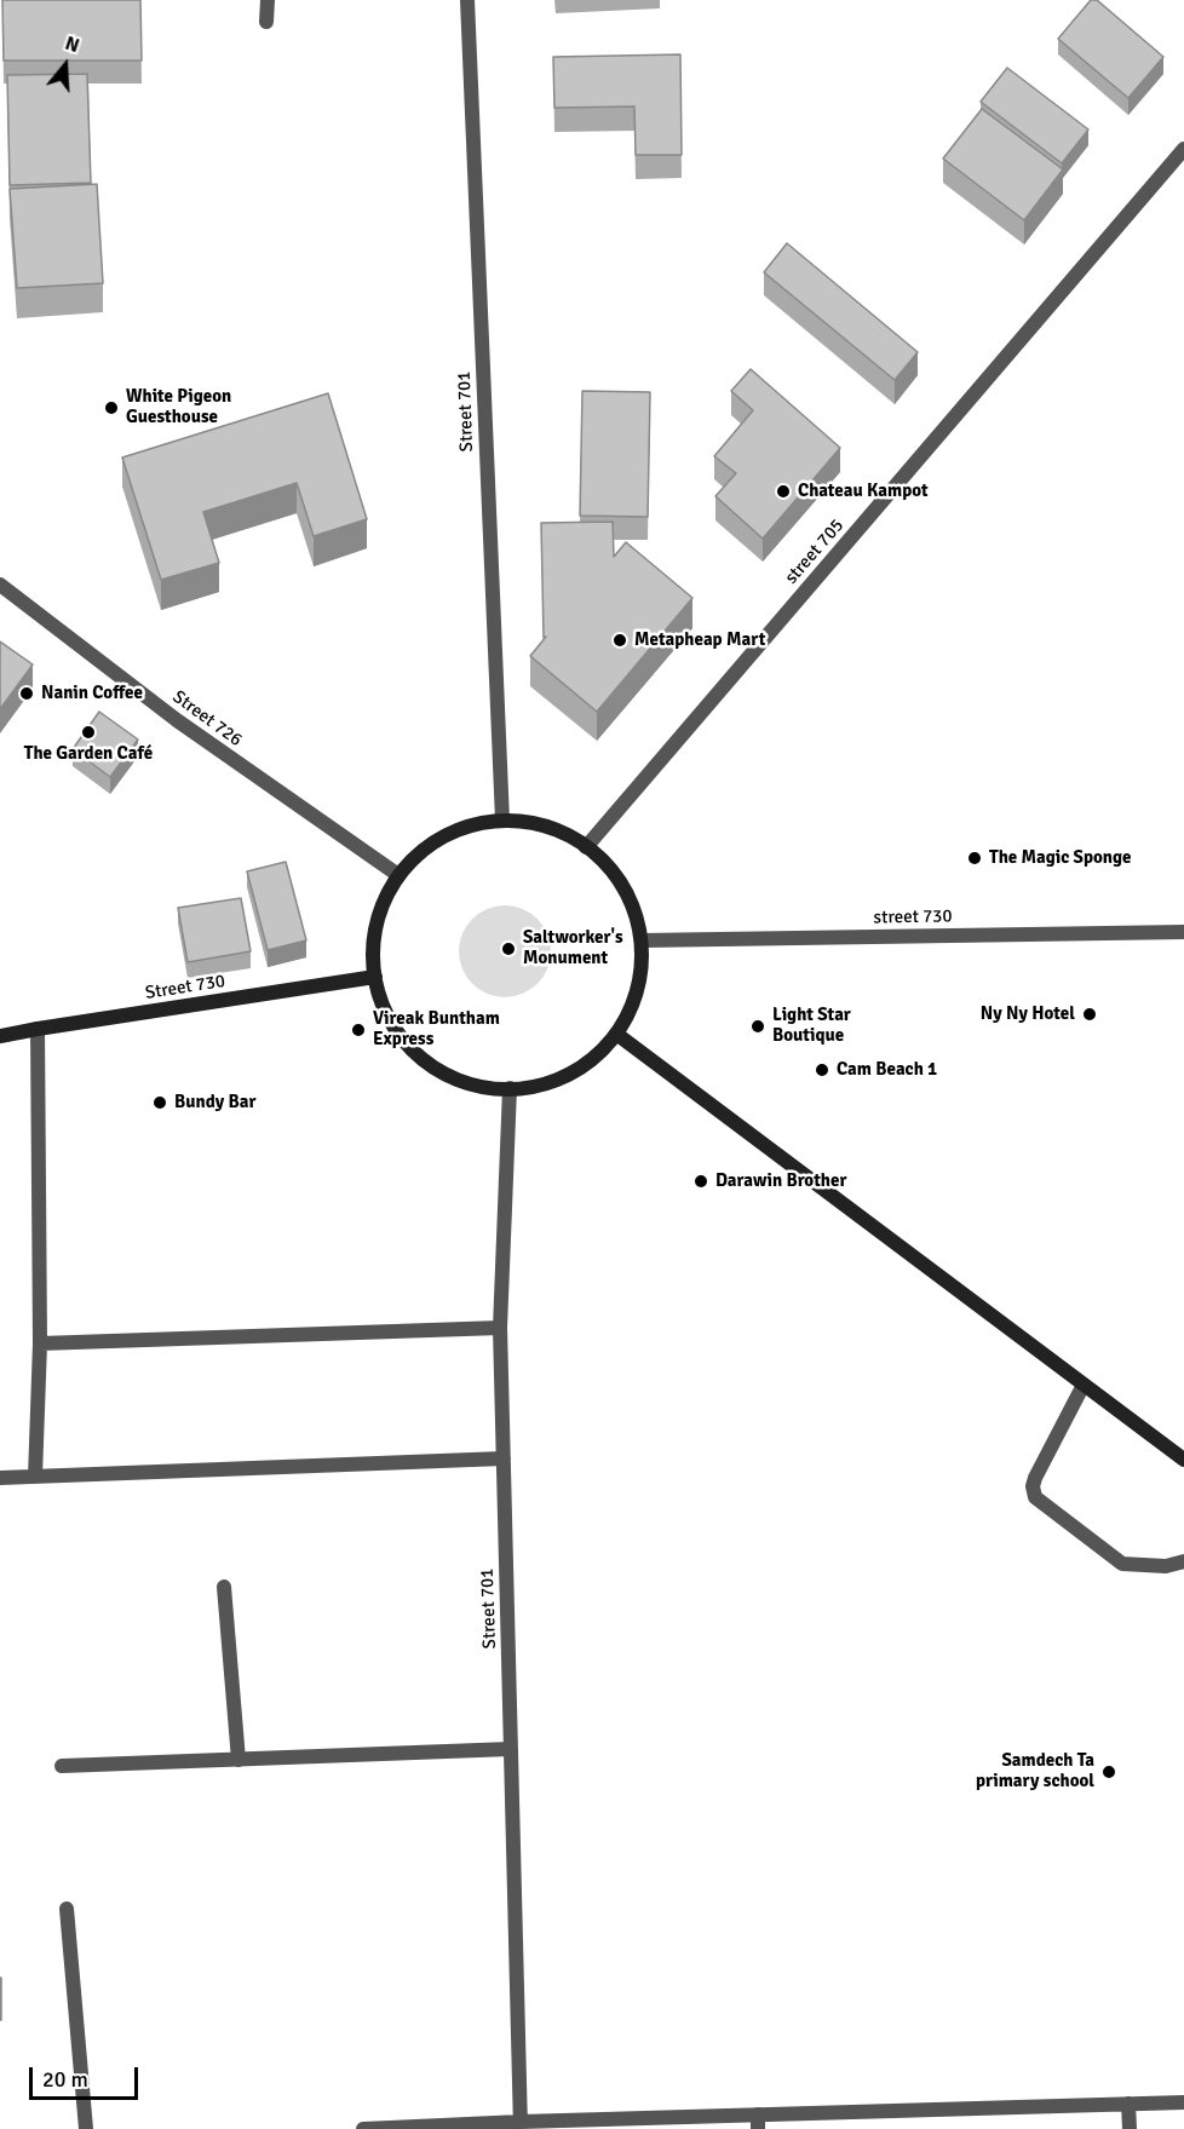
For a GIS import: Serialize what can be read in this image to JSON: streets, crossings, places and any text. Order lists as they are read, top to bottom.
{
  "streets": {
    "street": [
      "Street 701",
      "street 705",
      "Street 726",
      "street 730",
      "Street 730"
    ]
  },
  "places": [
    "White Pigeon Guesthouse",
    "Chateau Kampot",
    "Metapheap Mart",
    "Nanin Coffee",
    "The Garden Café",
    "The Magic Sponge",
    "Saltworker's Monument",
    "Ny Ny Hotel",
    "Light Star Boutique",
    "Vireak Buntham Express",
    "Cam Beach 1",
    "Bundy Bar",
    "Darawin Brother",
    "Samdech Ta primary school"
  ],
  "scale_bar": "20 m",
  "north": "top"
}
